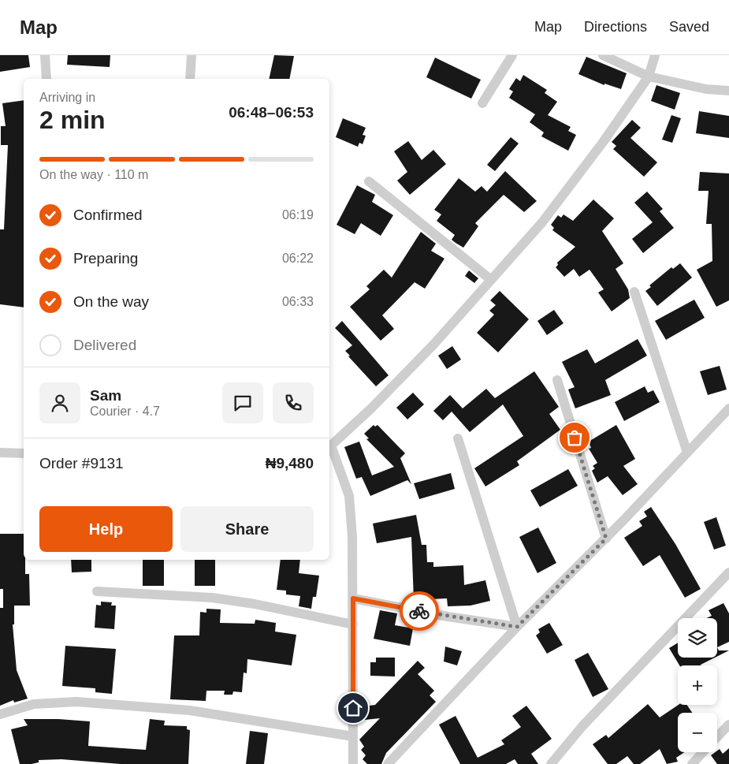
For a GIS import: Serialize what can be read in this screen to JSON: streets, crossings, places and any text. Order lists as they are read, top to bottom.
{
  "page": {
    "header": "Map",
    "nav": ["Map", "Directions", "Saved"],
    "heading": ["2 min", "Arriving in", "06:48–06:53"],
    "panel": [
      "Sam",
      "Courier · 4.7",
      "Order #9131",
      "₦9,480"
    ],
    "bar": "On the way · 110 m",
    "list": [
      ["Confirmed", "06:19"],
      ["Preparing", "06:22"],
      ["On the way", "06:33"],
      "Delivered"
    ],
    "buttons": ["Help", "Share"],
    "map_buttons": ["+", "−"]
  }
}
